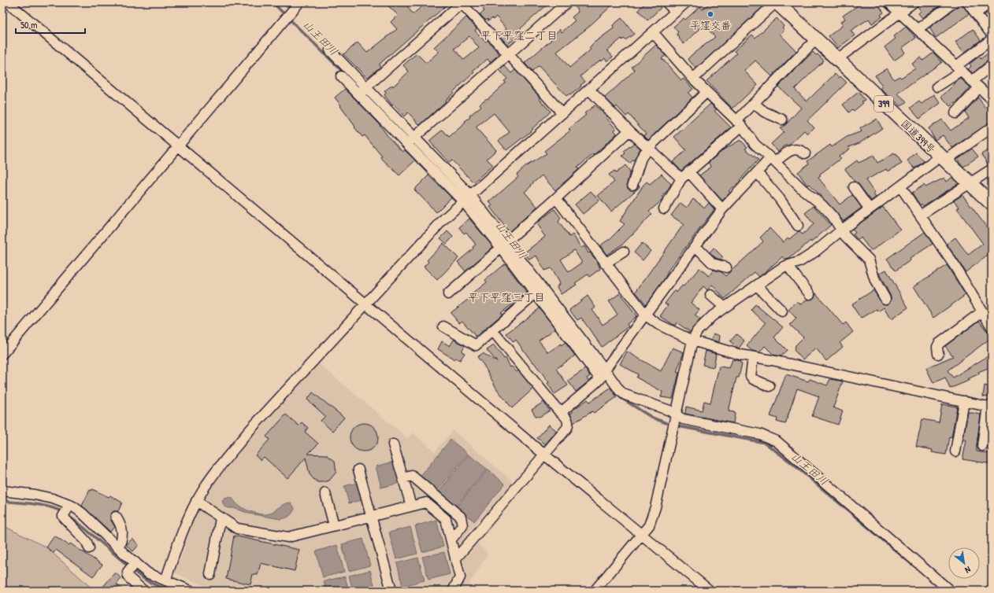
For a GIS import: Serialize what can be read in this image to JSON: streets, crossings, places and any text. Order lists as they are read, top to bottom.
{
  "streets": {
    "highway": ["399", "国道399号"]
  },
  "districts": ["平下平窪二丁目", "平下平窪三丁目"],
  "water": ["山王田川"],
  "places": ["平窪交番"],
  "scale_bar": "50 m",
  "north": "bottom right"
}
